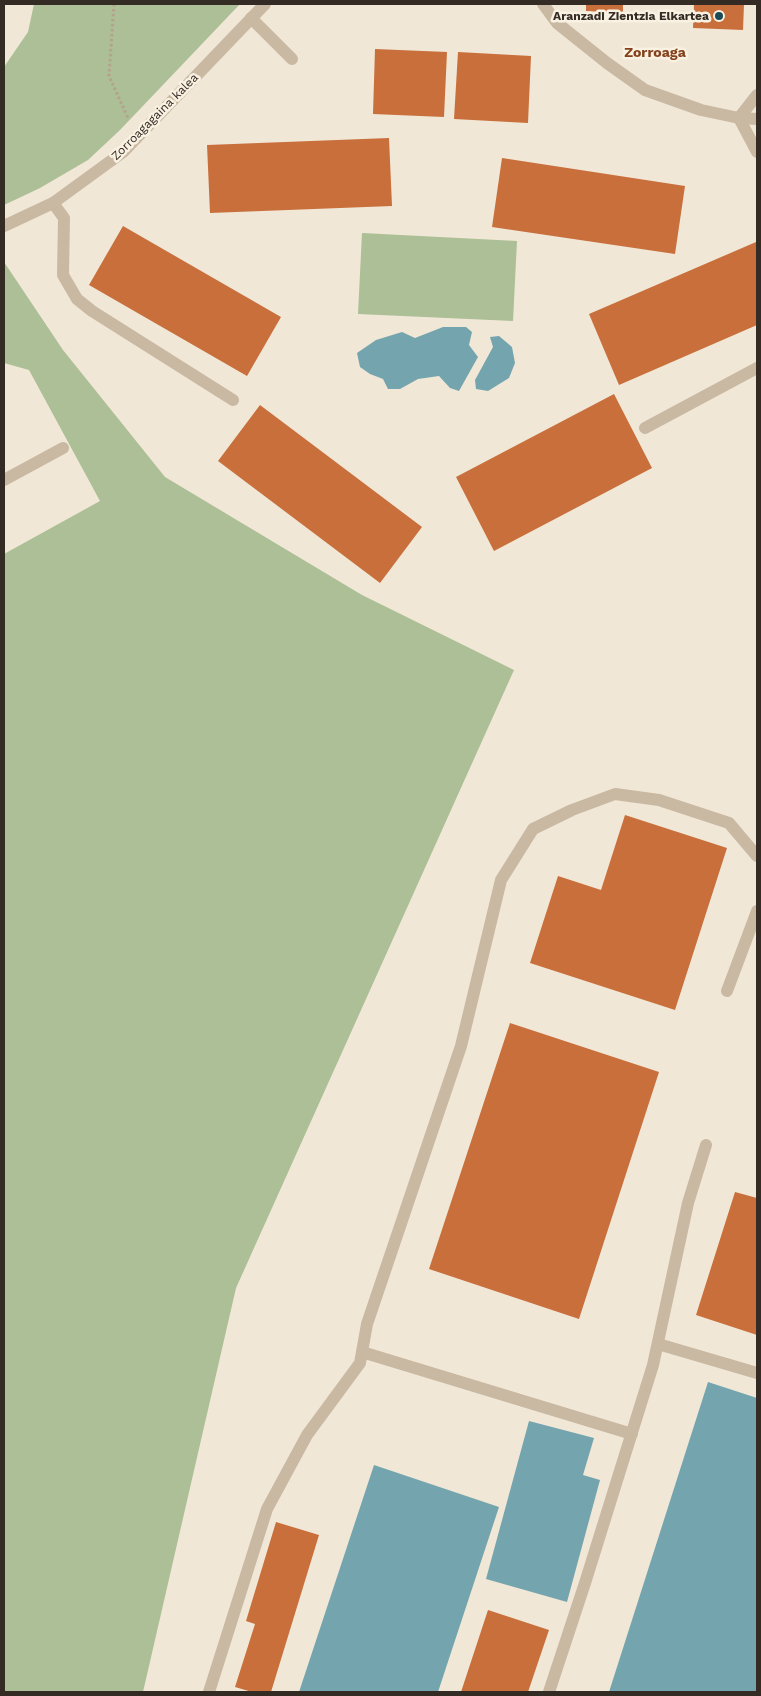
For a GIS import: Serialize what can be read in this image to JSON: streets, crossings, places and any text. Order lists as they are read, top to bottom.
{
  "streets": {
    "street": ["Zorroagagaina kalea"]
  },
  "districts": ["Zorroaga"],
  "places": ["Aranzadi Zientzia Elkartea"]
}
